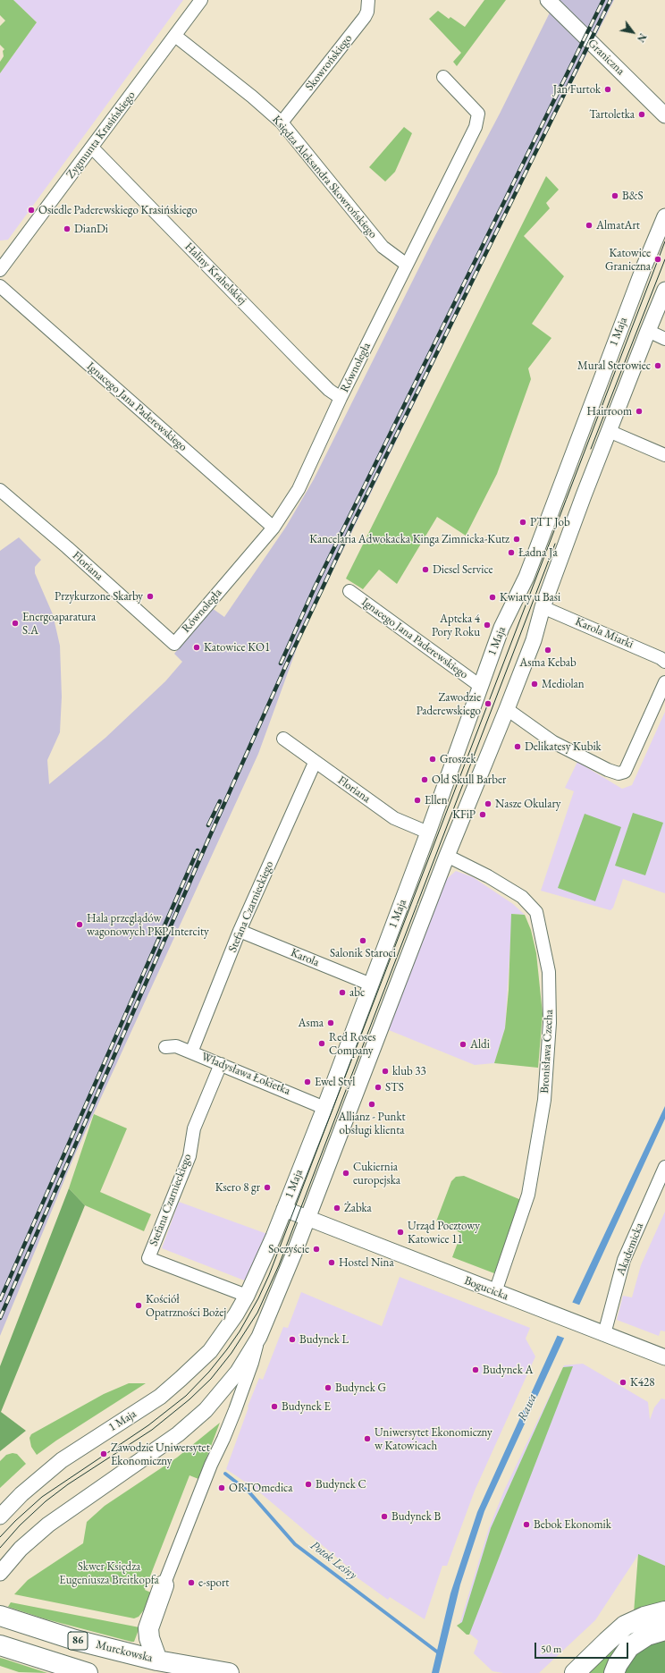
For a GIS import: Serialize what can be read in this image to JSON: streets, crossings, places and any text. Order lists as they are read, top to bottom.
{
  "streets": {
    "highway": ["86", "Murckowska"],
    "street": [
      "Graniczna",
      "Skowrońskiego",
      "Zygmunta Krasińskiego",
      "Księdza Aleksandra Skowrońskiego",
      "Haliny Krahelskiej",
      "1 Maja",
      "Równoległa",
      "Ignacego Jana Paderewskiego",
      "Floriana",
      "Karola Miarki",
      "Stefana Czarnieckiego",
      "Karola",
      "Bronisława Czecha",
      "Władysława Łokietka",
      "Akademicka",
      "Bogucicka"
    ]
  },
  "crossings": [
    ["Skowrońskiego", "Księdza Aleksandra Skowrońskiego"],
    ["Zygmunta Krasińskiego", "Księdza Aleksandra Skowrońskiego"],
    ["Zygmunta Krasińskiego", "Haliny Krahelskiej"],
    ["Księdza Aleksandra Skowrońskiego", "Równoległa"],
    ["Haliny Krahelskiej", "Równoległa"],
    ["1 Maja", "Ignacego Jana Paderewskiego"],
    ["1 Maja", "Floriana"],
    ["1 Maja", "Stefana Czarnieckiego"],
    ["1 Maja", "Karola"],
    ["1 Maja", "Władysława Łokietka"],
    ["1 Maja", "Bogucicka"],
    ["Równoległa", "Ignacego Jana Paderewskiego"],
    ["Równoległa", "Floriana"],
    ["Floriana", "Stefana Czarnieckiego"],
    ["Stefana Czarnieckiego", "Karola"],
    ["Stefana Czarnieckiego", "Władysława Łokietka"],
    ["Bronisława Czecha", "Bogucicka"],
    ["Akademicka", "Bogucicka"]
  ],
  "water": ["Rawa", "Potok Leśny"],
  "parks": ["Skwer Księdza Eugeniusza Breitkopfa"],
  "places": [
    "Jan Furtok",
    "Tartoletka",
    "B&S",
    "Osiedle Paderewskiego Krasińskiego",
    "AlmatArt",
    "DianDi",
    "Katowice Graniczna",
    "Mural Sterowiec",
    "Hairroom",
    "PTT Job",
    "Kancelaria Adwokacka Kinga Zimnicka-Kutz",
    "Ładna Ja",
    "Diesel Service",
    "Przykurzone Skarby",
    "Kwiaty u Basi",
    "Energoaparatura S.A",
    "Apteka 4 Pory Roku",
    "Katowice KO1",
    "Asma Kebab",
    "Mediolan",
    "Zawodzie Paderewskiego",
    "Delikatesy Kubik",
    "Groszek",
    "Old Skull Barber",
    "Ellen",
    "Nasze Okulary",
    "KFiP",
    "Hala przeglądów wagonowych PKP Intercity",
    "Salonik Staroci",
    "abc",
    "Asma",
    "Red Roses Company",
    "Aldi",
    "klub 33",
    "Ewel Styl",
    "STS",
    "Allianz - Punkt obsługi klienta",
    "Cukiernia europejska",
    "Ksero 8 gr",
    "Żabka",
    "Urząd Pocztowy Katowice 11",
    "Soczyście",
    "Hostel Nina",
    "Kościół Opatrzności Bożej",
    "Budynek L",
    "Budynek A",
    "K428",
    "Budynek G",
    "Budynek E",
    "Uniwersytet Ekonomiczny w Katowicach",
    "Zawodzie Uniwersytet Ekonomiczny",
    "Budynek C",
    "ORTOmedica",
    "Budynek B",
    "Bebok Ekonomik",
    "e-sport"
  ],
  "scale_bar": "50 m",
  "north": "bottom right"
}
